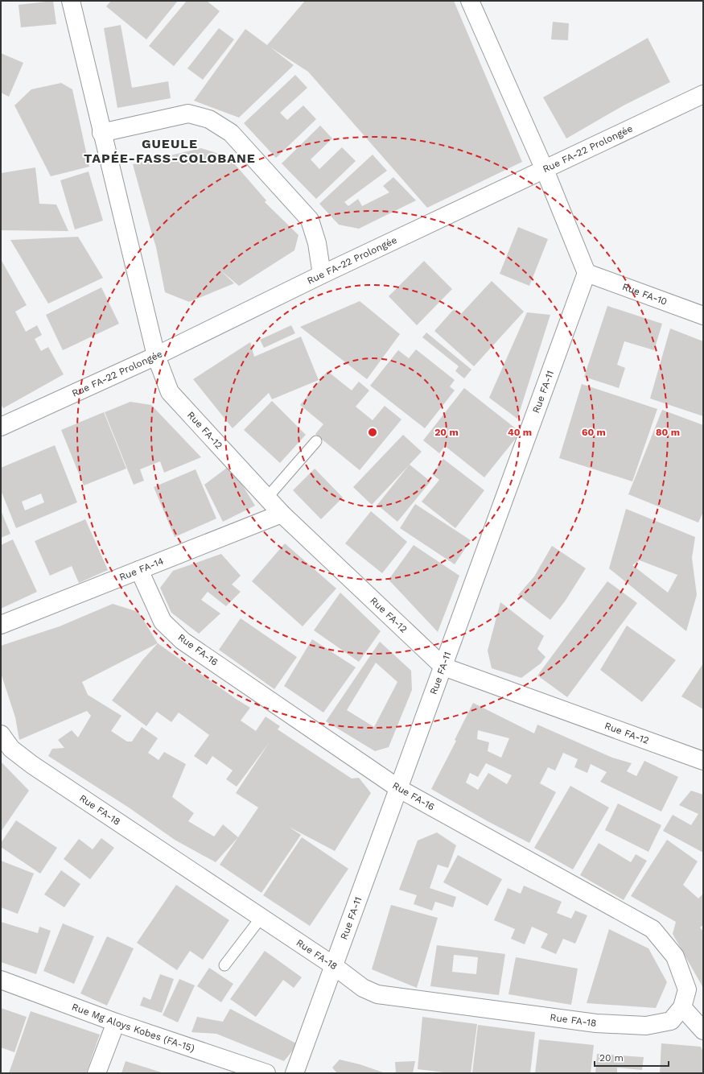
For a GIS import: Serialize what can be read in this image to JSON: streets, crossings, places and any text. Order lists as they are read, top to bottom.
{
  "streets": {
    "street": [
      "Rue FA-22 Prolongée",
      "Rue FA-10",
      "Rue FA-11",
      "Rue FA-12",
      "Rue FA-14",
      "Rue FA-16",
      "Rue FA-18",
      "Rue Mg Aloys Kobes (FA-15)"
    ]
  },
  "crossings": [
    ["Rue FA-22 Prolongée", "Rue FA-12"],
    ["Rue FA-10", "Rue FA-11"],
    ["Rue FA-11", "Rue FA-12"],
    ["Rue FA-11", "Rue FA-16"],
    ["Rue FA-11", "Rue FA-18"],
    ["Rue FA-12", "Rue FA-14"],
    ["Rue FA-14", "Rue FA-16"],
    ["Rue FA-16", "Rue FA-18"]
  ],
  "districts": ["GUEULE TAPÉE-FASS-COLOBANE"],
  "scale_bar": "20 m",
  "rings": [
    "20 m",
    "40 m",
    "60 m",
    "80 m"
  ]
}
